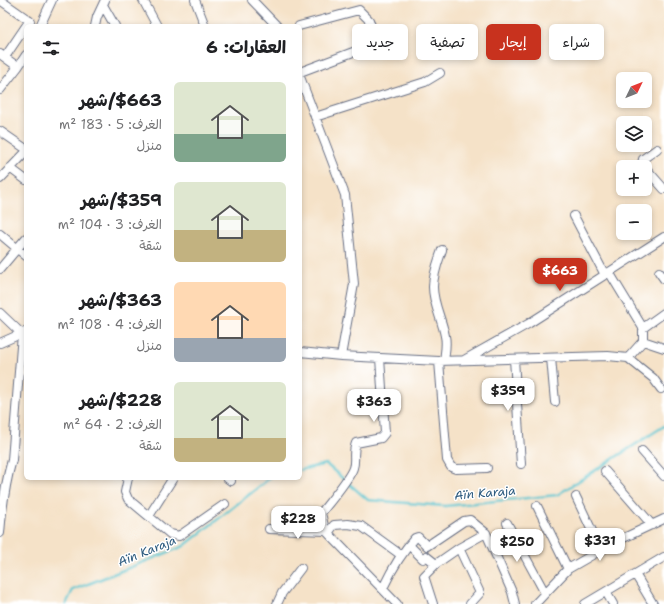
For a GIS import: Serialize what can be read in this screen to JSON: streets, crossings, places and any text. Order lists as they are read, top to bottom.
{
  "water": ["Aïn Karaja"],
  "north": "top right",
  "page": {
    "chip": [
      "شراء",
      "إيجار",
      "تصفية",
      "جديد"
    ],
    "heading": "العقارات: 6",
    "map_buttons": ["+", "−"],
    "list": [
      {
        "name": "$663/شهر",
        "note": "الغرف: 5 · 183 m² · منزل"
      },
      {
        "name": "$359/شهر",
        "note": "الغرف: 3 · 104 m² · شقة"
      },
      {
        "name": "$363/شهر",
        "note": "الغرف: 4 · 108 m² · منزل"
      },
      {
        "name": "$228/شهر",
        "note": "الغرف: 2 · 64 m² · شقة"
      }
    ],
    "price": [
      "$663",
      "$359",
      "$363",
      "$228",
      "$331",
      "$250"
    ]
  }
}
